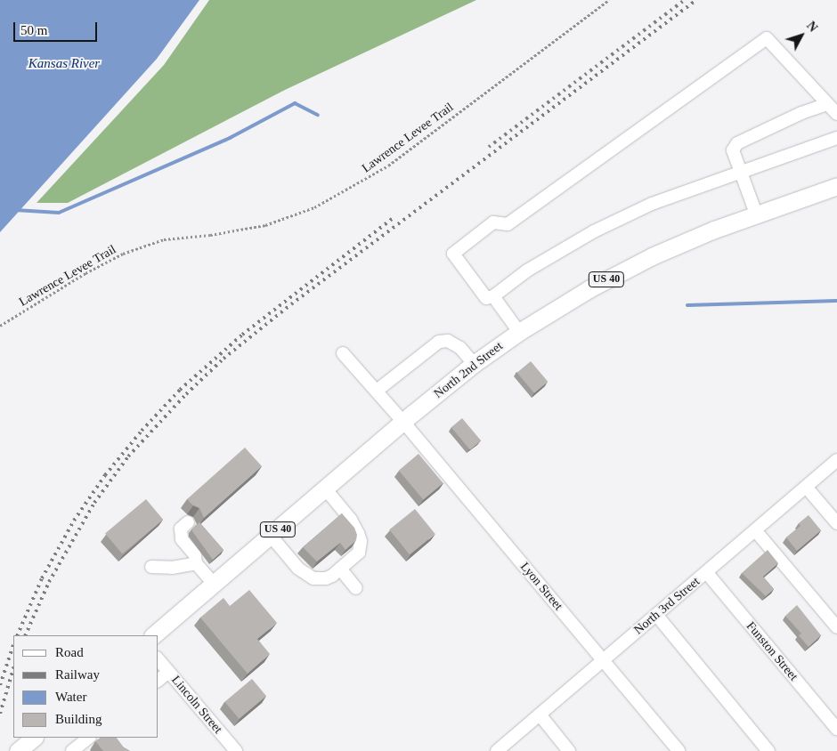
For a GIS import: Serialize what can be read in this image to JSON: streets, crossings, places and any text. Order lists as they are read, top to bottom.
{
  "streets": {
    "highway": ["US 40", "North 2nd Street"],
    "street": [
      "Lyon Street",
      "North 3rd Street",
      "Funston Street",
      "Lincoln Street"
    ],
    "path": ["Lawrence Levee Trail"]
  },
  "crossings": [
    ["North 2nd Street", "Lyon Street"],
    ["Lyon Street", "North 3rd Street"],
    ["North 3rd Street", "Funston Street"]
  ],
  "water": ["Kansas River"],
  "legend": [
    "Road",
    "Railway",
    "Water",
    "Building"
  ],
  "scale_bar": "50 m",
  "north": "top right"
}
